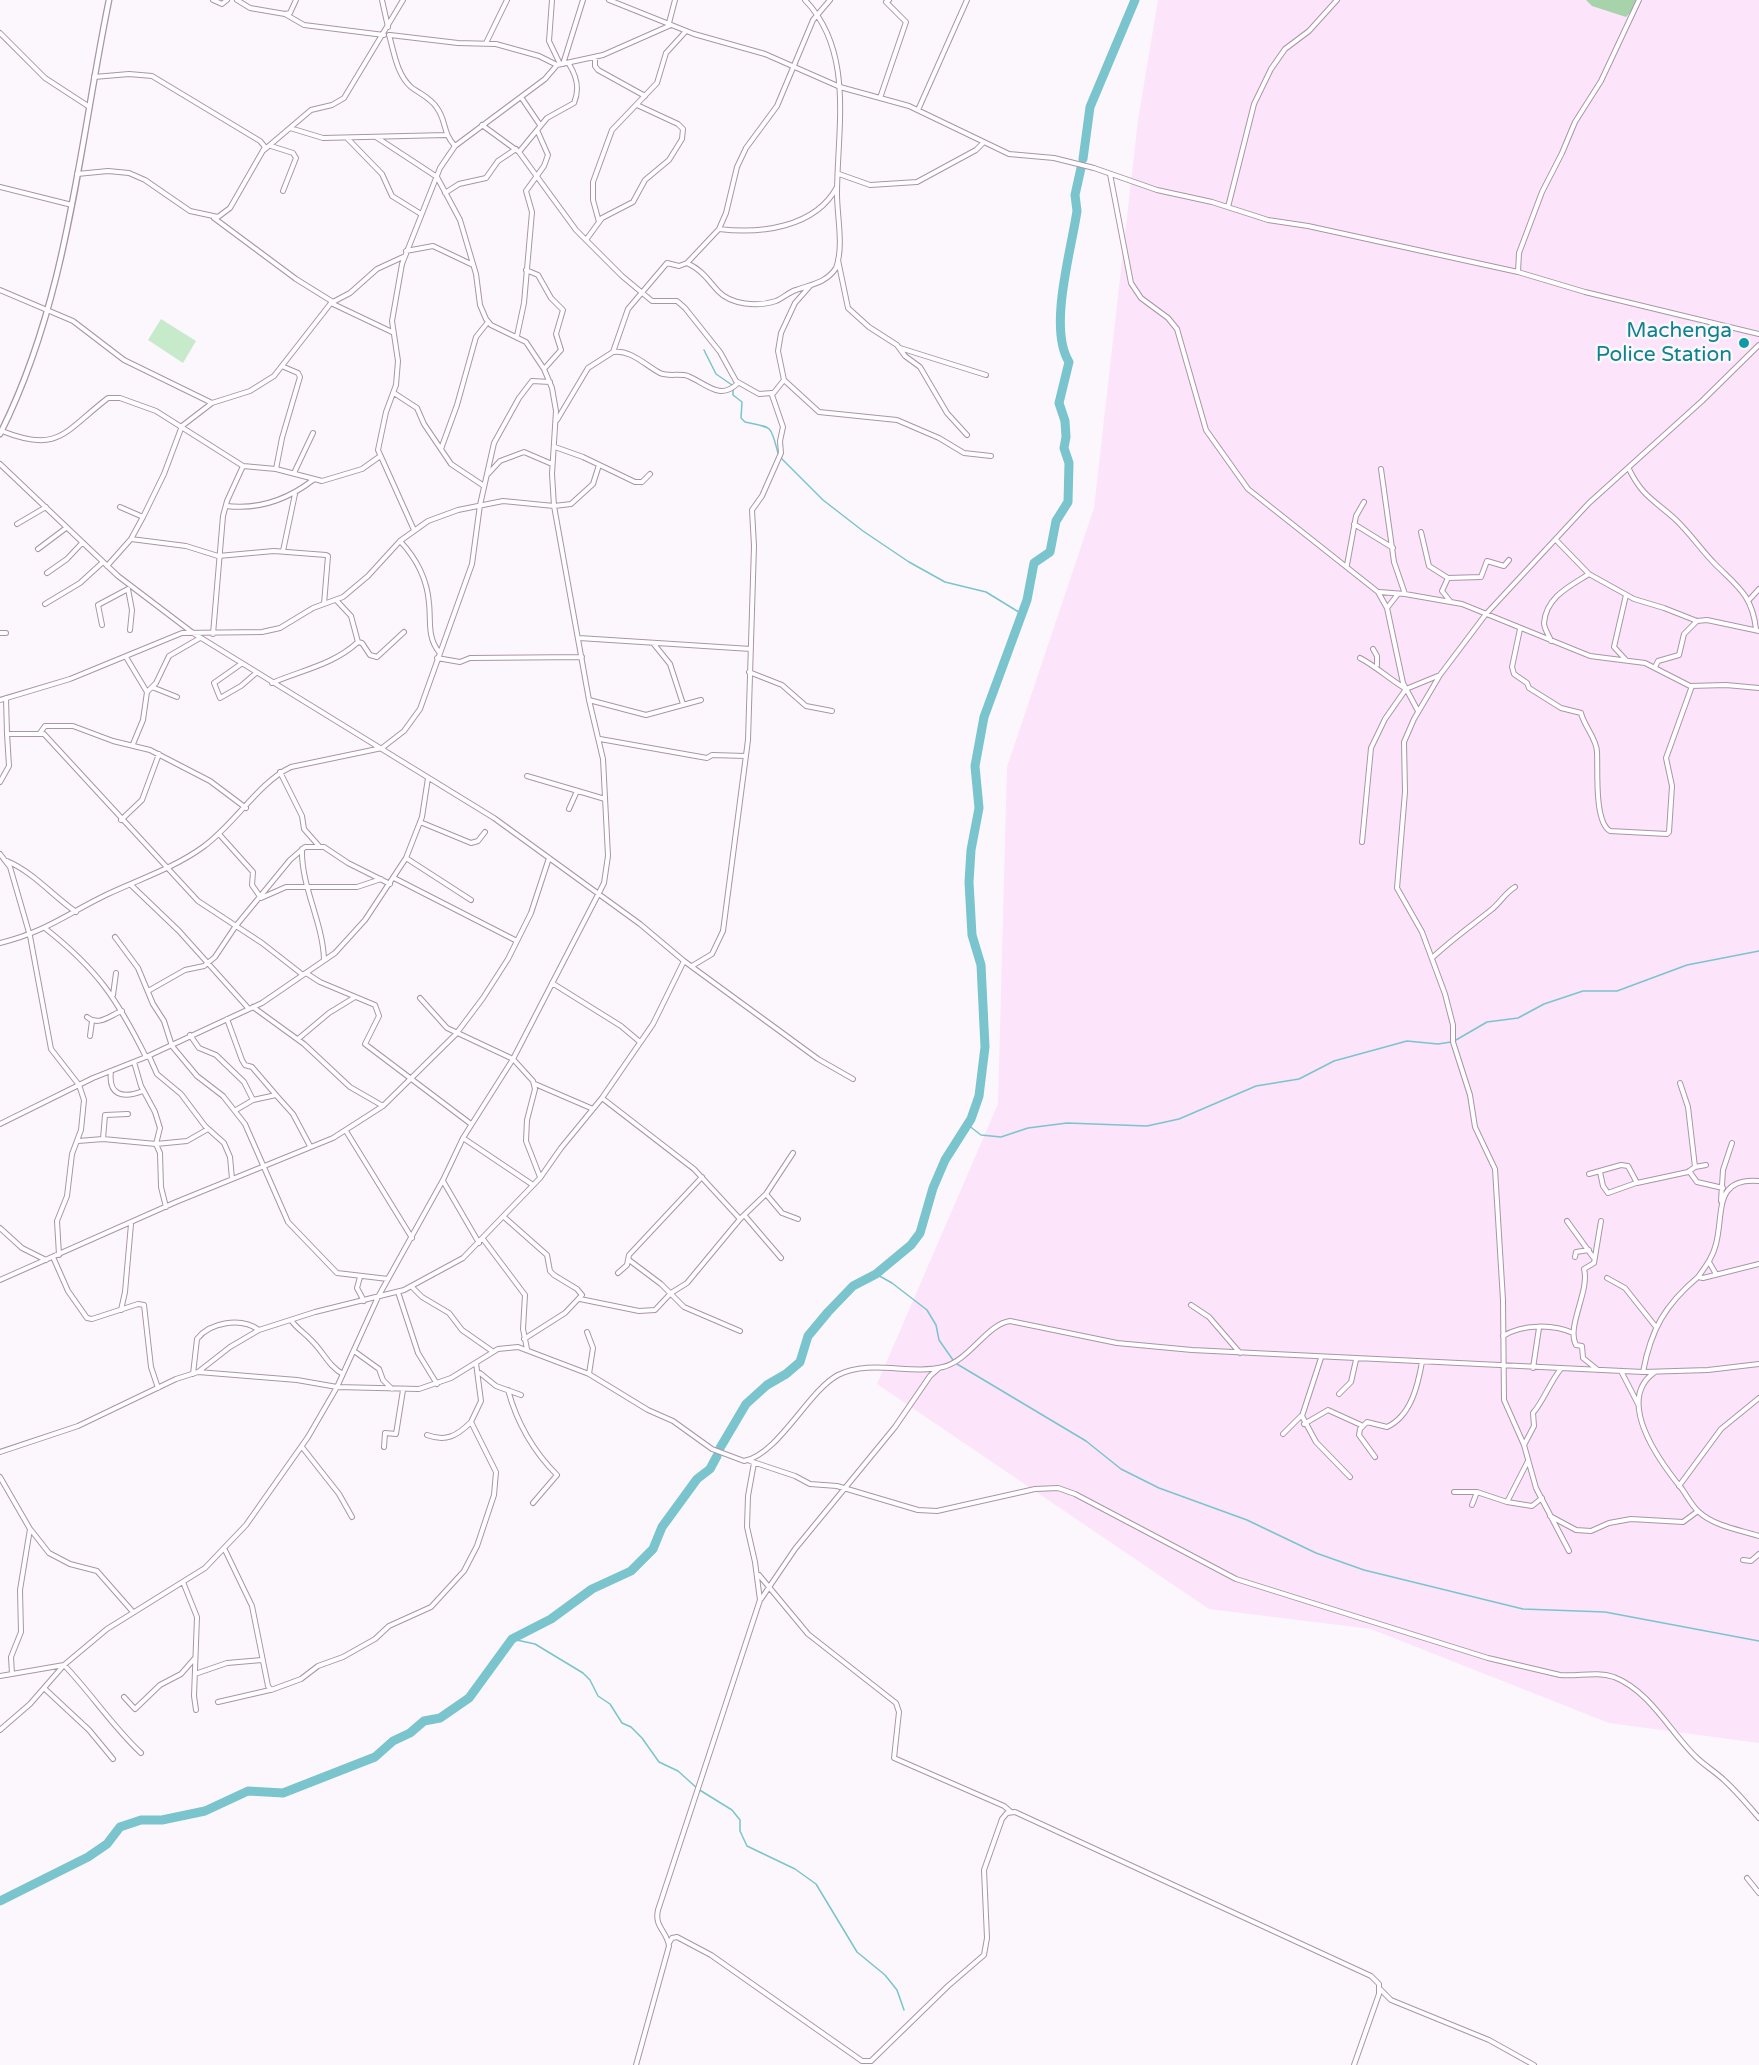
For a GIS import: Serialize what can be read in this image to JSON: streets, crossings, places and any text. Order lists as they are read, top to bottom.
{
  "places": ["Machenga Police Station"]
}
